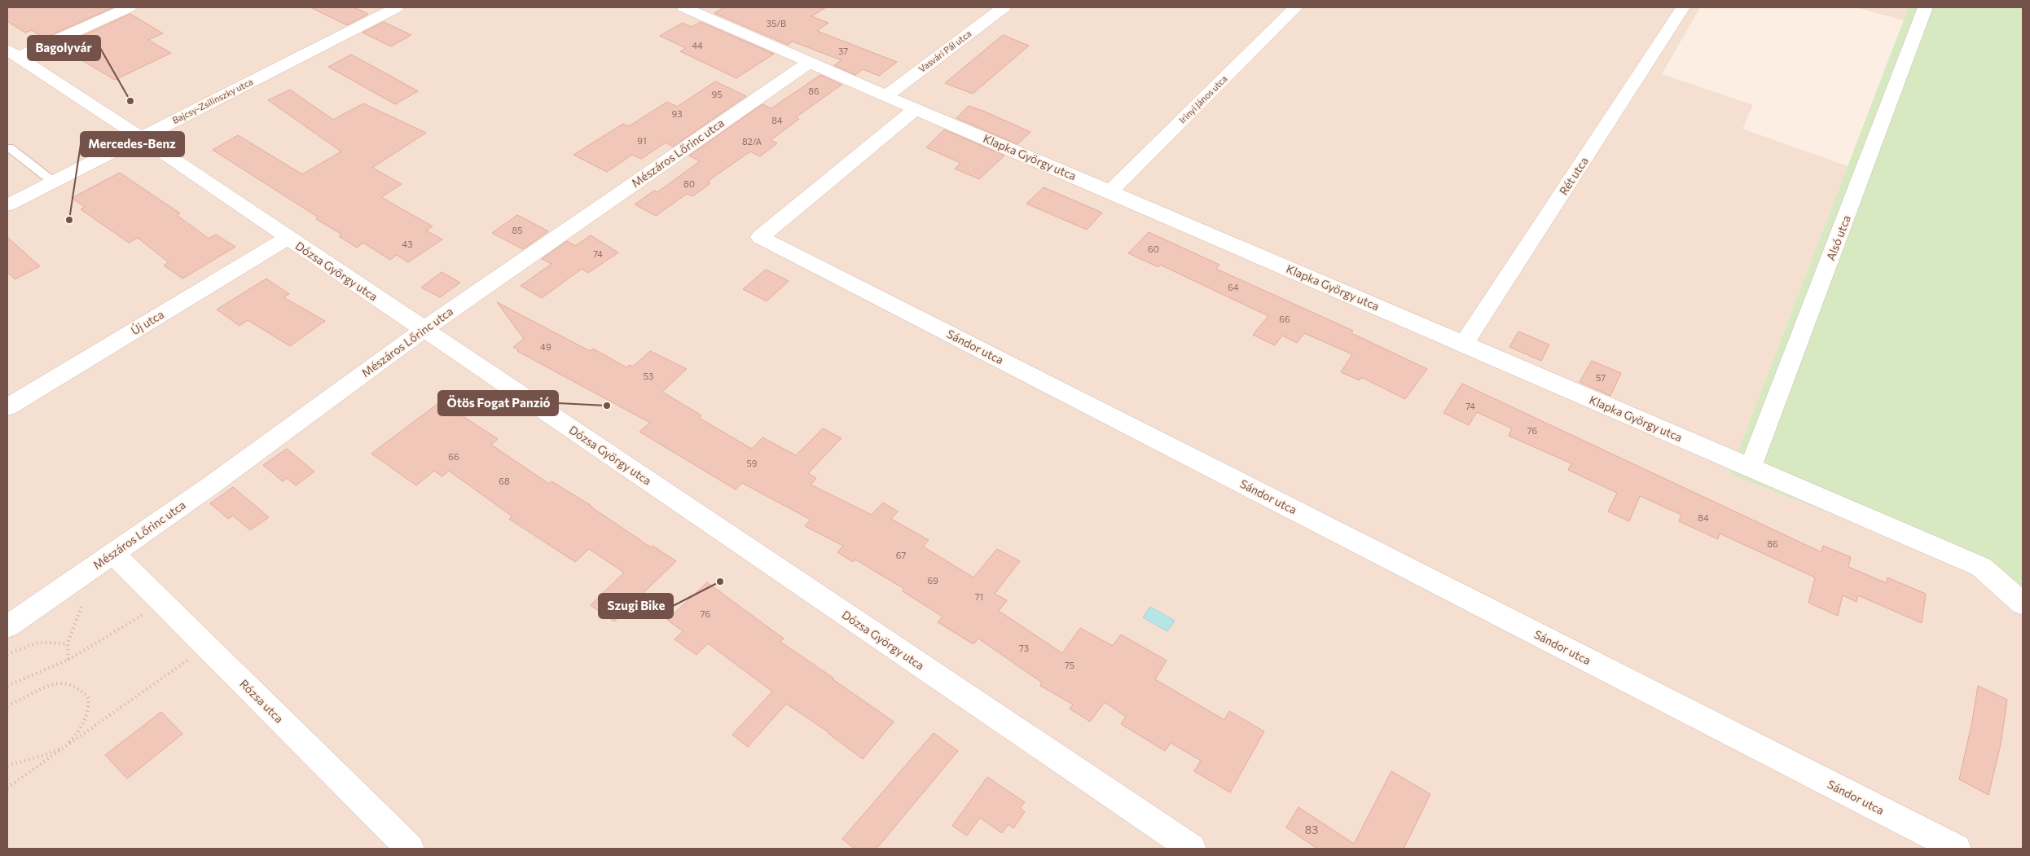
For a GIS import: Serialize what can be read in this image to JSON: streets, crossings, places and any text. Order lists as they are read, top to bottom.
{
  "streets": {
    "street": [
      "Vasvári Pál utca",
      "Irinyi János utca",
      "Bajcsy-Zsilinszky utca",
      "Mészáros Lőrinc utca",
      "Klapka György utca",
      "Rét utca",
      "Alsó utca",
      "Dózsa György utca",
      "Új utca",
      "Sándor utca",
      "Rózsa utca"
    ]
  },
  "crossings": [
    ["Vasvári Pál utca", "Klapka György utca"],
    ["Irinyi János utca", "Klapka György utca"],
    ["Bajcsy-Zsilinszky utca", "Dózsa György utca"],
    ["Mészáros Lőrinc utca", "Klapka György utca"],
    ["Mészáros Lőrinc utca", "Dózsa György utca"],
    ["Mészáros Lőrinc utca", "Rózsa utca"],
    ["Klapka György utca", "Rét utca"],
    ["Klapka György utca", "Alsó utca"],
    ["Klapka György utca", "Sándor utca"],
    ["Dózsa György utca", "Új utca"]
  ],
  "places": [
    "Bagolyvár",
    "Mercedes-Benz",
    "Ötös Fogat Panzió",
    "Szugi Bike"
  ],
  "house_numbers": [
    "35/B",
    "44",
    "37",
    "86",
    "95",
    "93",
    "84",
    "91",
    "82/A",
    "80",
    "85",
    "43",
    "60",
    "74",
    "64",
    "66",
    "49",
    "53",
    "57",
    "74",
    "76",
    "66",
    "59",
    "68",
    "84",
    "86",
    "67",
    "69",
    "71",
    "76",
    "73",
    "75",
    "83"
  ]
}
